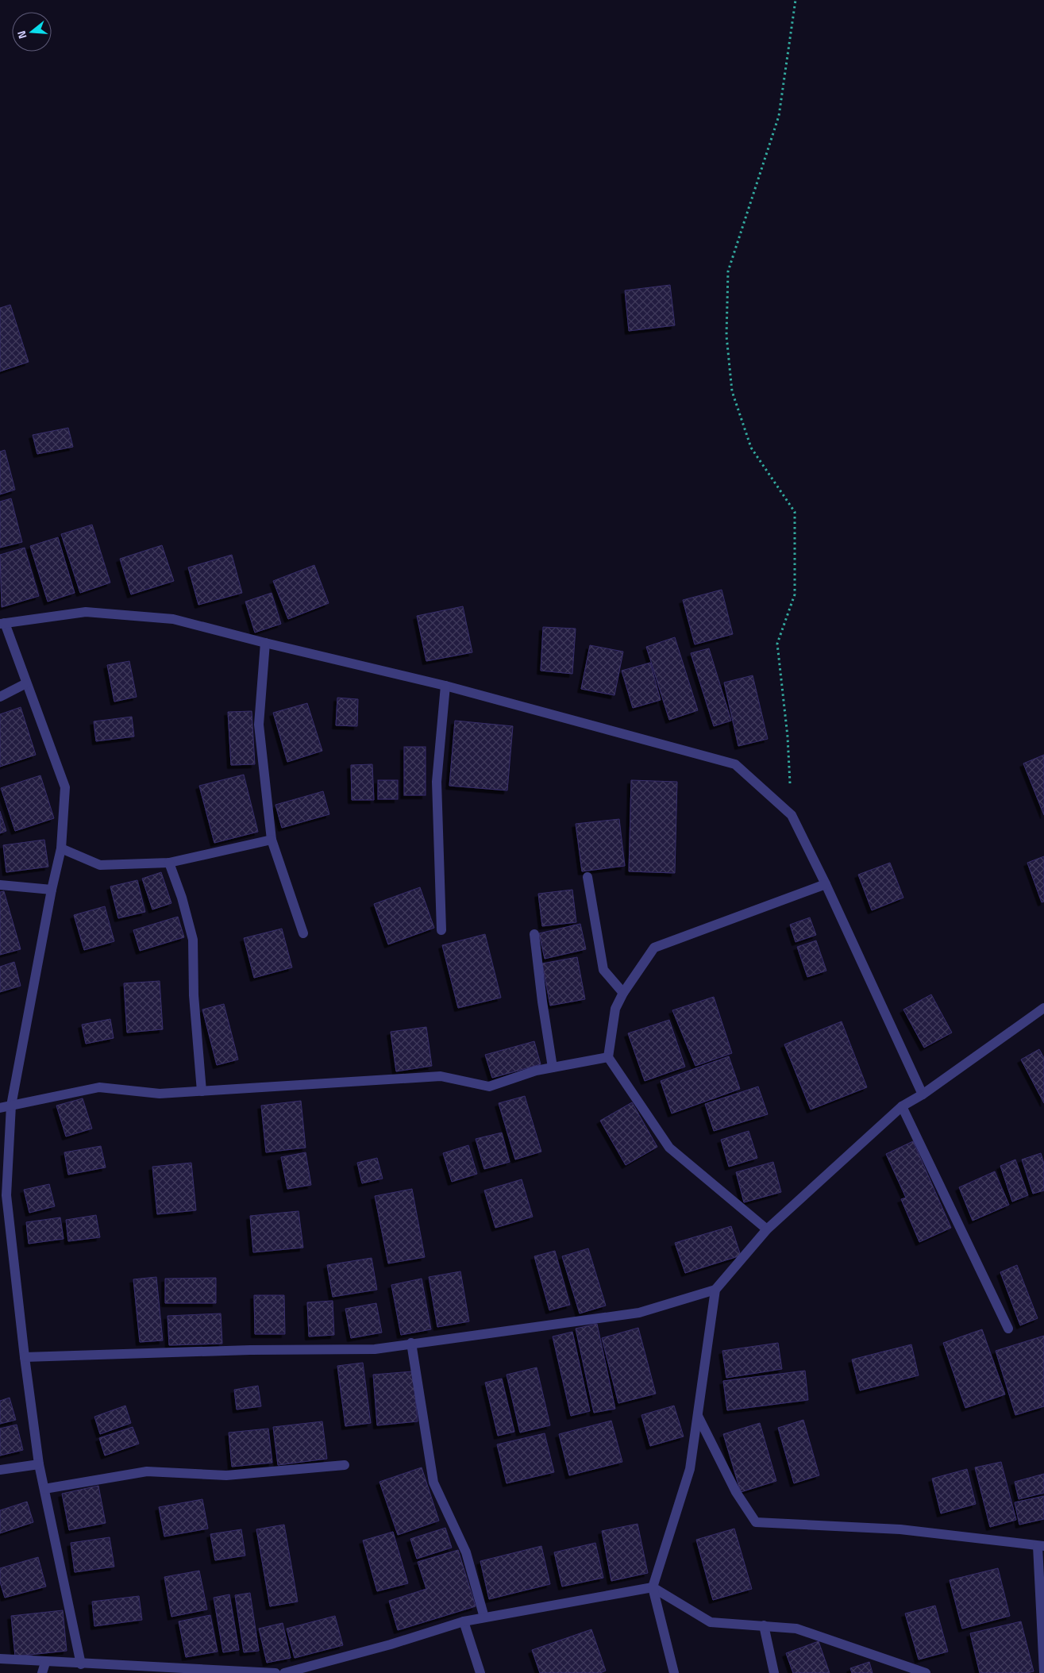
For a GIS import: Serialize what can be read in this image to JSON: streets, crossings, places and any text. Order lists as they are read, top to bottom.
{
  "north": "left"
}
